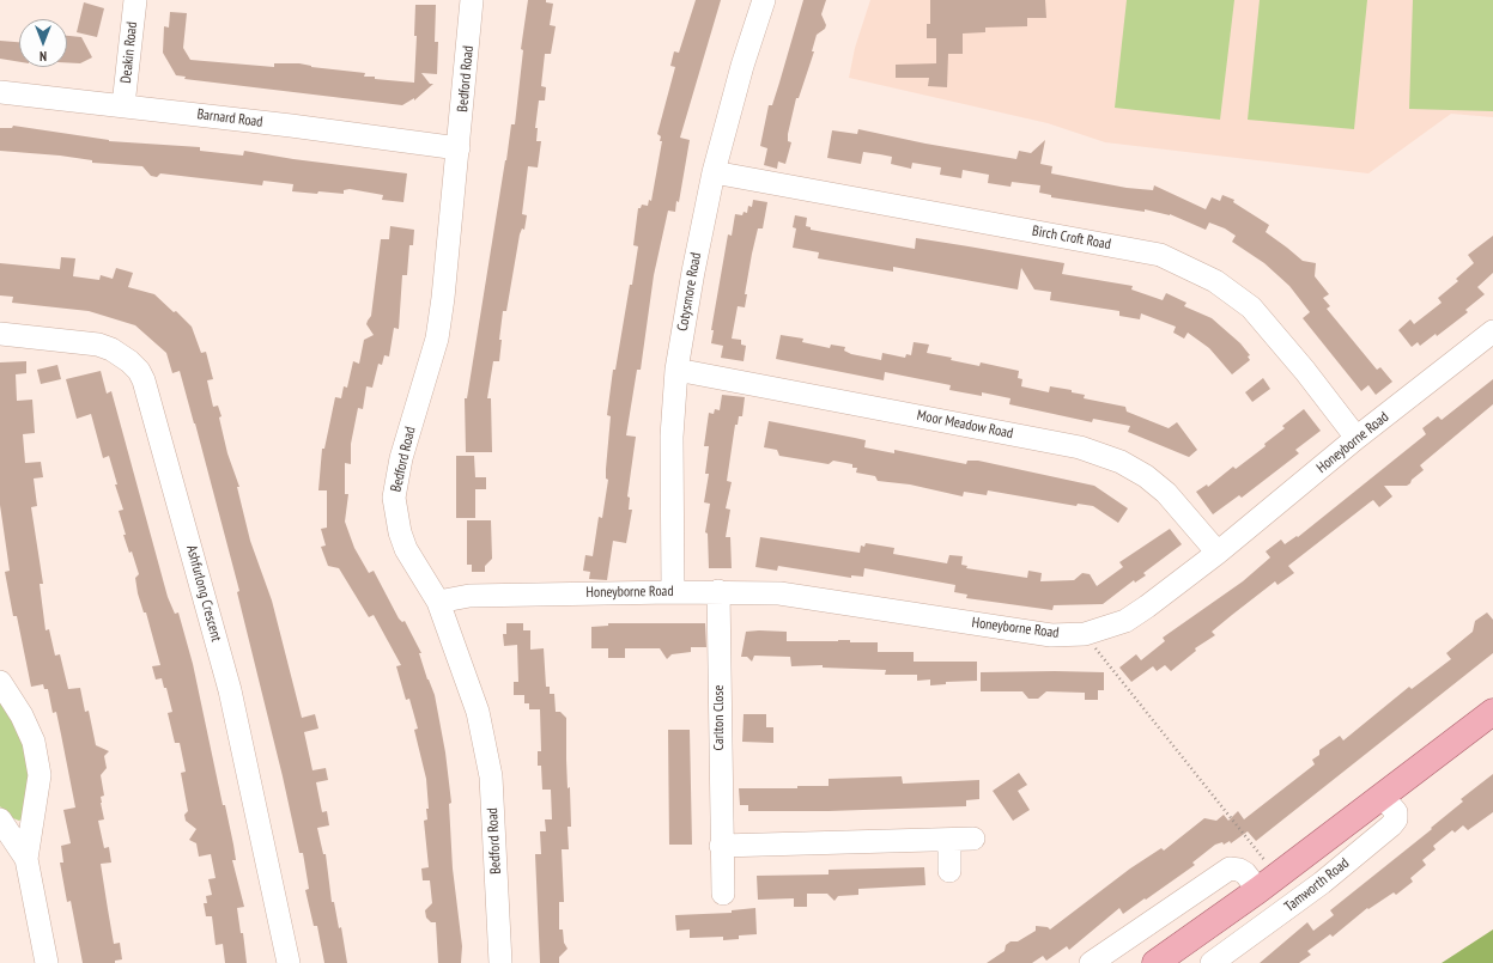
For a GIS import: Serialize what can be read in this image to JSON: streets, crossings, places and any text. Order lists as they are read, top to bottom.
{
  "streets": {
    "street": [
      "Deakin Road",
      "Bedford Road",
      "Barnard Road",
      "Birch Croft Road",
      "Cotysmore Road",
      "Moor Meadow Road",
      "Honeyborne Road",
      "Ashfurlong Crescent",
      "Carlton Close",
      "Tamworth Road"
    ]
  },
  "crossings": [
    ["Deakin Road", "Barnard Road"],
    ["Bedford Road", "Barnard Road"],
    ["Bedford Road", "Honeyborne Road"],
    ["Birch Croft Road", "Cotysmore Road"],
    ["Birch Croft Road", "Honeyborne Road"],
    ["Cotysmore Road", "Moor Meadow Road"],
    ["Cotysmore Road", "Honeyborne Road"],
    ["Moor Meadow Road", "Honeyborne Road"],
    ["Honeyborne Road", "Carlton Close"]
  ],
  "north": "bottom"
}
